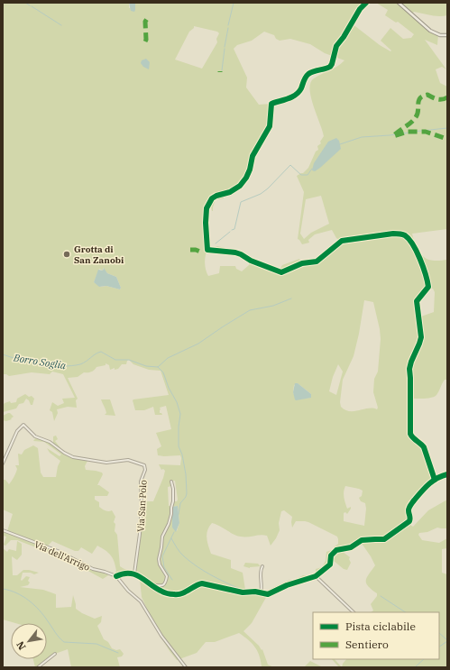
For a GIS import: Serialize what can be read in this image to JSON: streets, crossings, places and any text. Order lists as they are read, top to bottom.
{
  "streets": {
    "street": ["Via San Polo", "Via dell'Arrigo"]
  },
  "water": ["Borro Soglia"],
  "places": ["Grotta di San Zanobi"],
  "legend": ["Pista ciclabile", "Sentiero"],
  "north": "bottom left"
}
